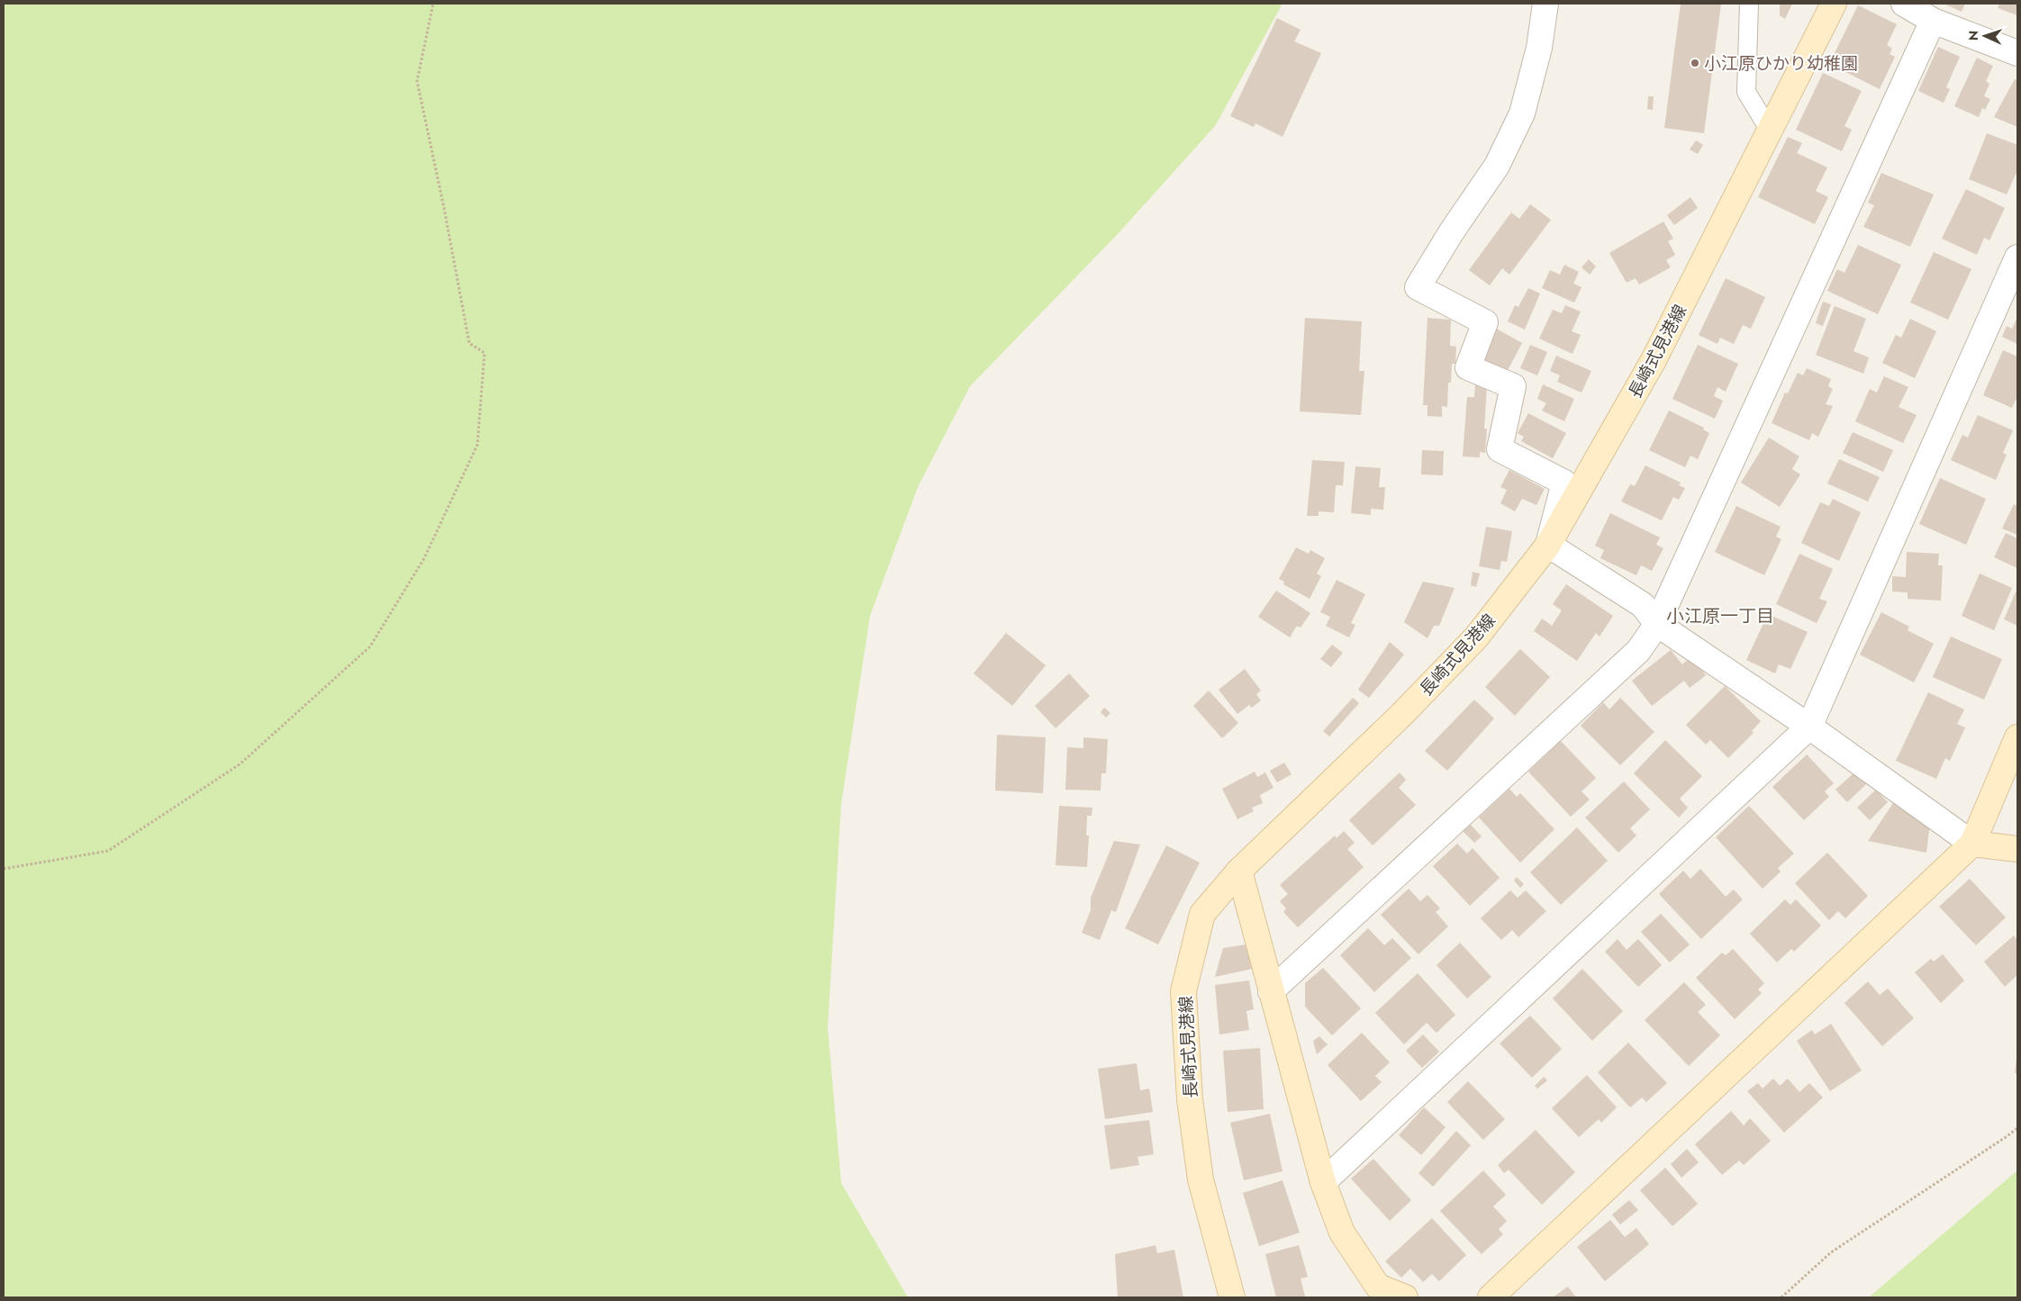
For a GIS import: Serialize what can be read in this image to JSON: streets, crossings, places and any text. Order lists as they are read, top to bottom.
{
  "streets": {
    "main road": ["長崎式見港線"]
  },
  "districts": ["小江原一丁目"],
  "places": ["小江原ひかり幼稚園"],
  "north": "left"
}
